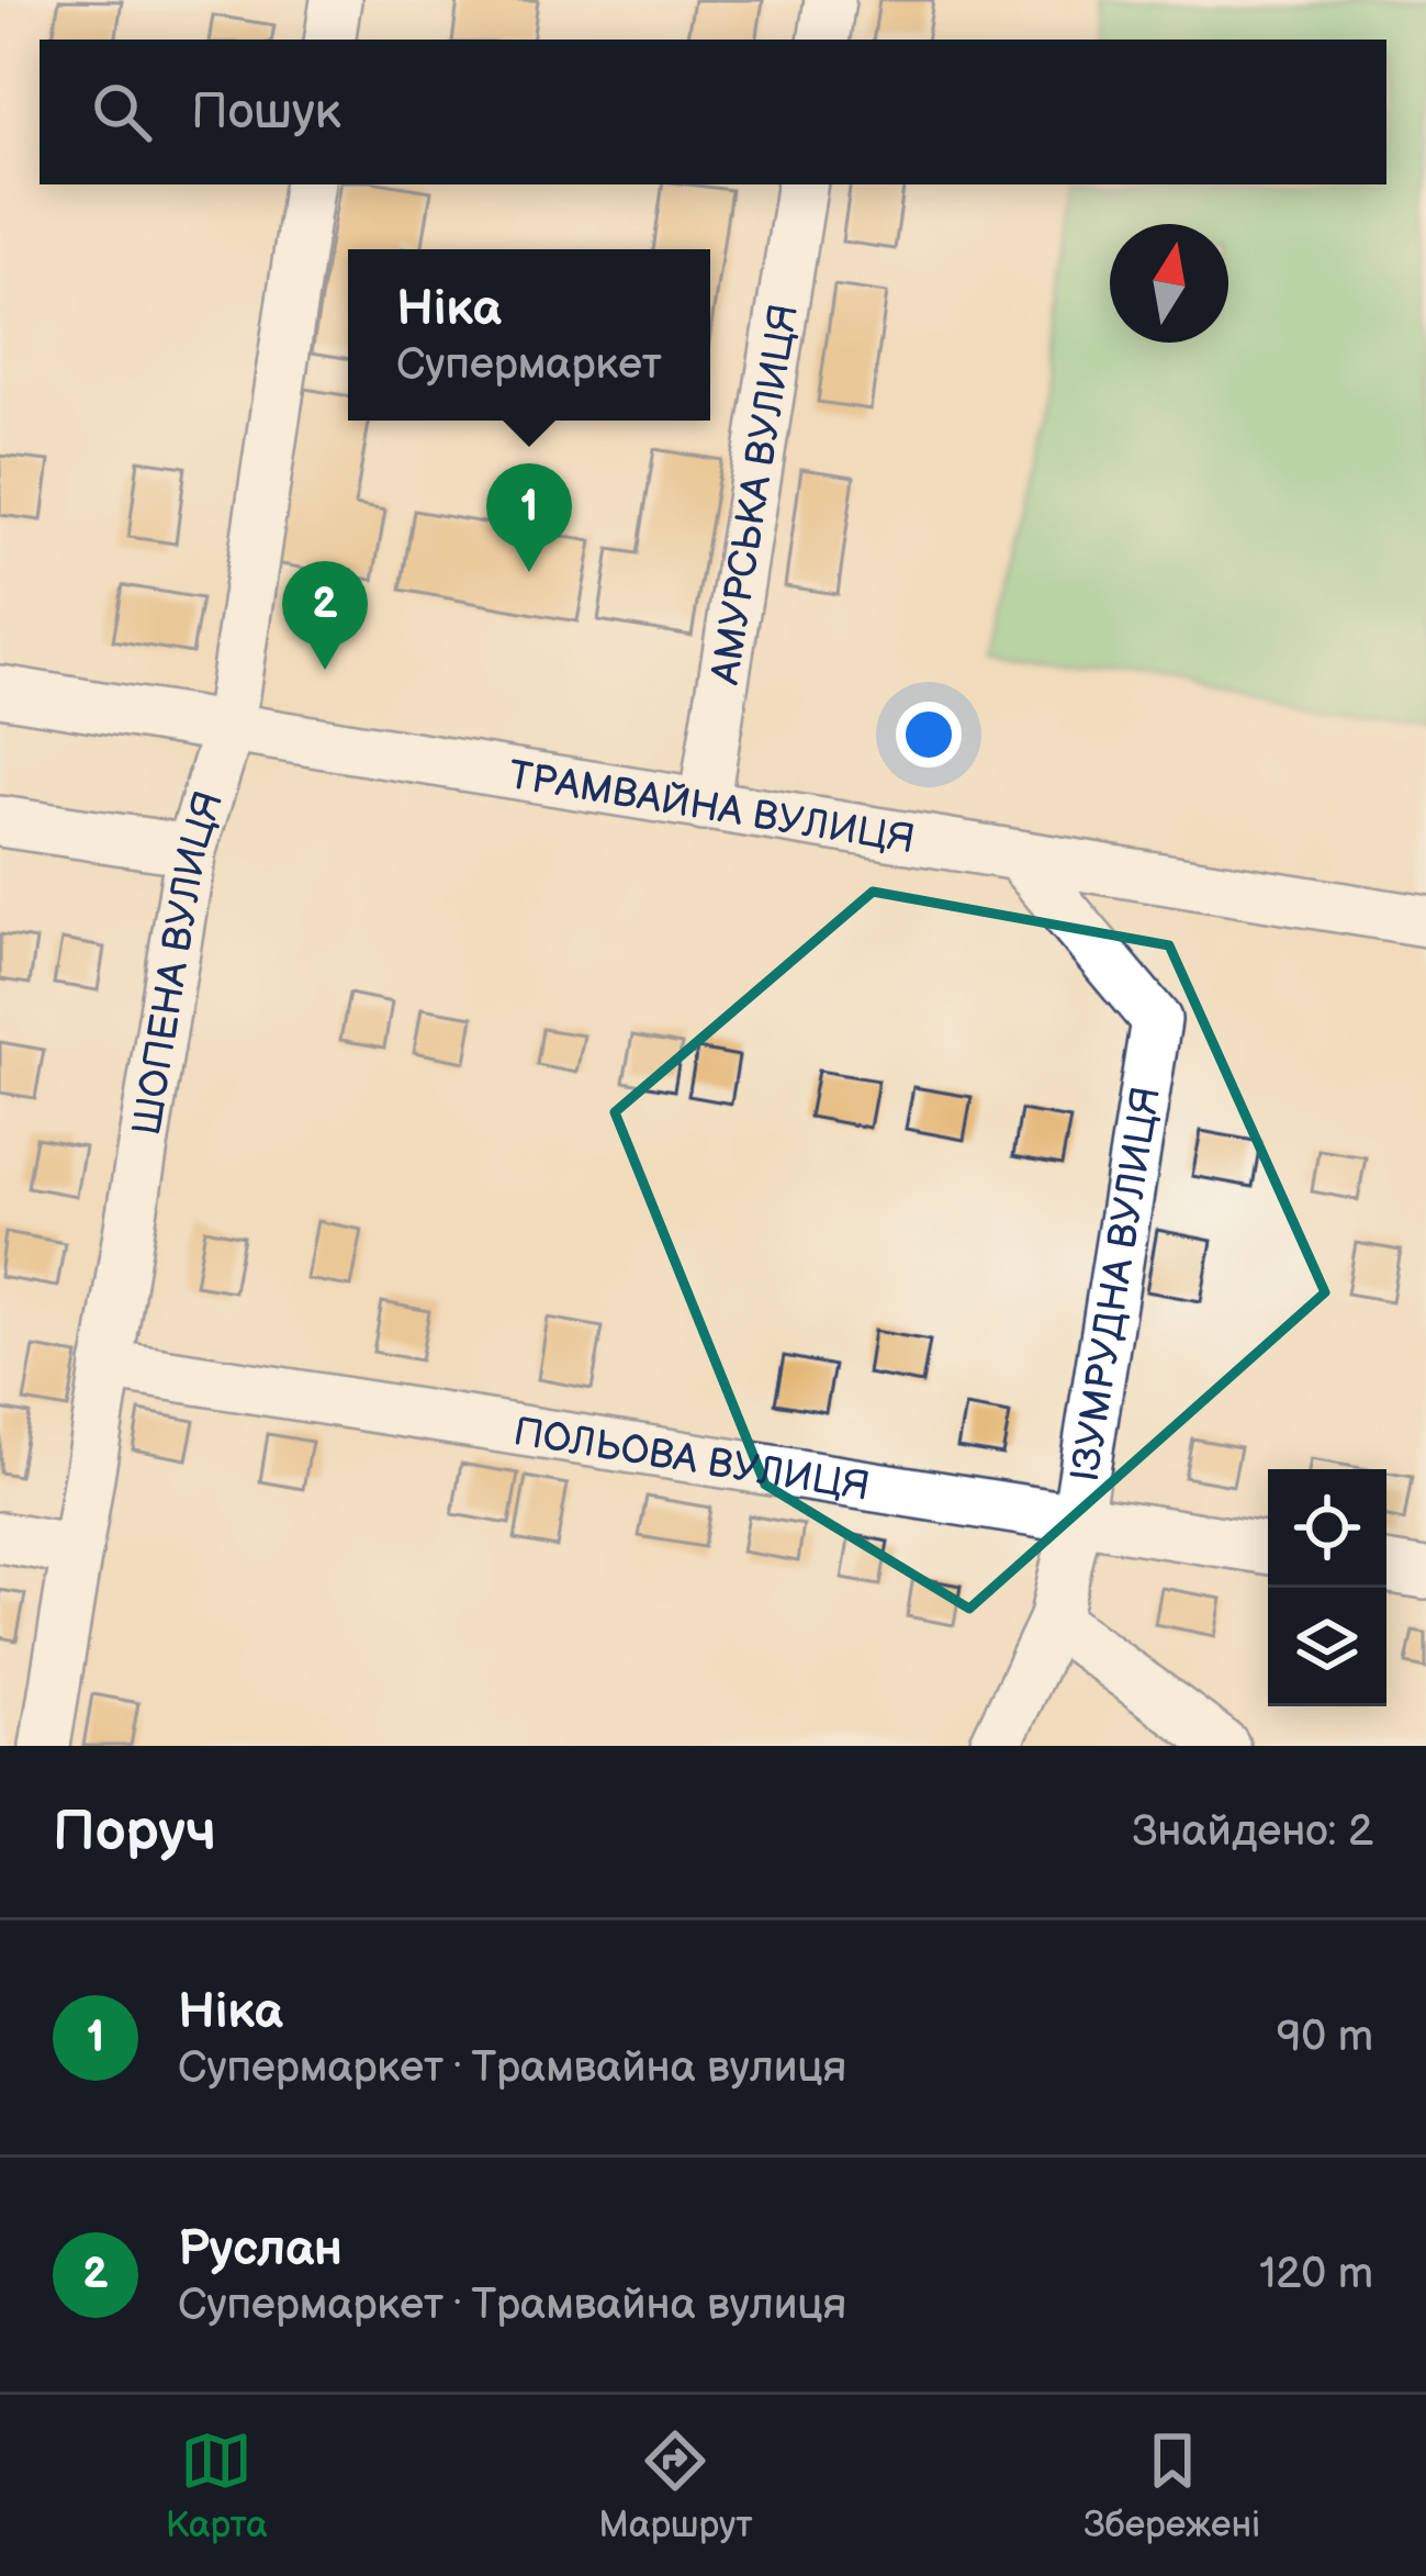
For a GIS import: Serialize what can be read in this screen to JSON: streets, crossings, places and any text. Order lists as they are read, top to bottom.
{
  "streets": {
    "street": [
      "АМУРСЬКА ВУЛИЦЯ",
      "ТРАМВАЙНА ВУЛИЦЯ",
      "ШОПЕНА ВУЛИЦЯ",
      "ІЗУМРУДНА ВУЛИЦЯ",
      "ПОЛЬОВА ВУЛИЦЯ"
    ]
  },
  "crossings": [
    ["АМУРСЬКА ВУЛИЦЯ", "ТРАМВАЙНА ВУЛИЦЯ"],
    ["ТРАМВАЙНА ВУЛИЦЯ", "ШОПЕНА ВУЛИЦЯ"],
    ["ТРАМВАЙНА ВУЛИЦЯ", "ІЗУМРУДНА ВУЛИЦЯ"],
    ["ШОПЕНА ВУЛИЦЯ", "ПОЛЬОВА ВУЛИЦЯ"],
    ["ІЗУМРУДНА ВУЛИЦЯ", "ПОЛЬОВА ВУЛИЦЯ"]
  ],
  "north": "top",
  "page": {
    "search": "Пошук",
    "popup": ["Ніка", "Супермаркет"],
    "pins": ["1", "2"],
    "heading": ["Поруч", "Знайдено: 2"],
    "list": [
      {
        "mark": "1",
        "name": "Ніка",
        "note": "Супермаркет · Трамвайна вулиця",
        "value": "90 m"
      },
      {
        "mark": "2",
        "name": "Руслан",
        "note": "Супермаркет · Трамвайна вулиця",
        "value": "120 m"
      }
    ],
    "nav": ["Карта", "Маршрут", "Збережені"]
  }
}
